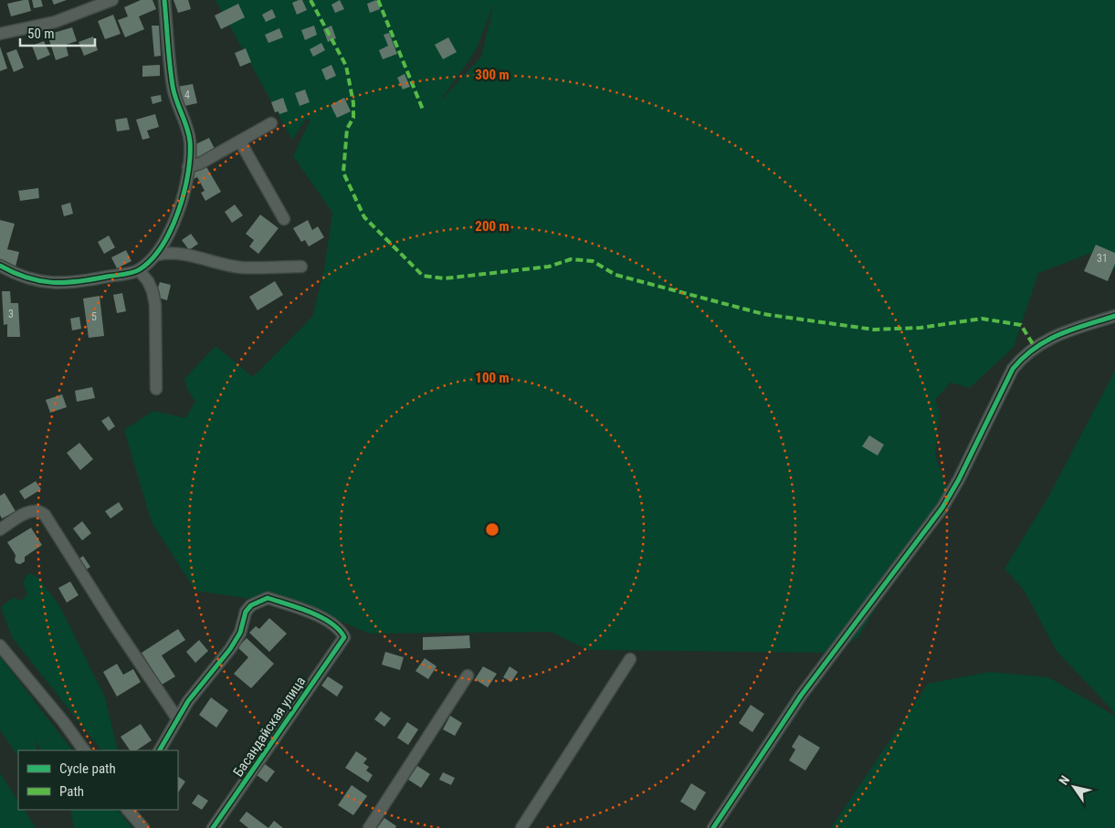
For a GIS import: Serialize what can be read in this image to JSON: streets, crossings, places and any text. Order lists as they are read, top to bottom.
{
  "streets": {
    "street": ["Басандайская улица"]
  },
  "house_numbers": [
    "4",
    "31",
    "3",
    "5"
  ],
  "legend": ["Cycle path", "Path"],
  "scale_bar": "50 m",
  "north": "top left",
  "rings": ["300 m", "200 m", "100 m"]
}
